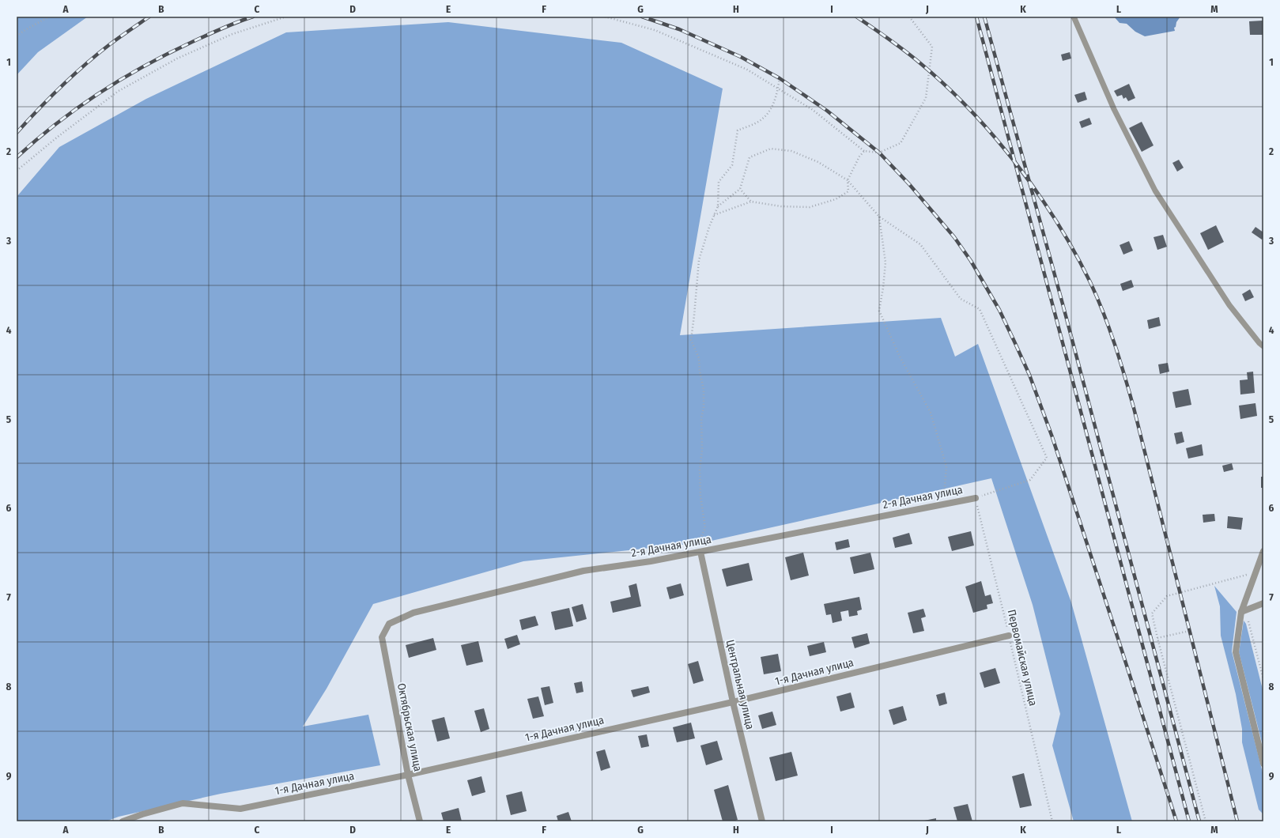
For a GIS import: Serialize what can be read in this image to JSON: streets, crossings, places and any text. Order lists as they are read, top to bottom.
{
  "streets": {
    "street": [
      "2-я Дачная улица",
      "1-я Дачная улица",
      "Центральная улица",
      "Октябрьская улица"
    ],
    "path": ["Первомайская улица"]
  },
  "crossings": [
    ["2-я Дачная улица", "Первомайская улица"],
    ["2-я Дачная улица", "Центральная улица"],
    ["2-я Дачная улица", "Октябрьская улица"],
    ["Первомайская улица", "1-я Дачная улица"],
    ["1-я Дачная улица", "Центральная улица"],
    ["1-я Дачная улица", "Октябрьская улица"]
  ],
  "grid": {
    "columns": [
      "A",
      "B",
      "C",
      "D",
      "E",
      "F",
      "G",
      "H",
      "I",
      "J",
      "K",
      "L",
      "M"
    ],
    "rows": [
      "1",
      "2",
      "3",
      "4",
      "5",
      "6",
      "7",
      "8",
      "9"
    ]
  }
}
